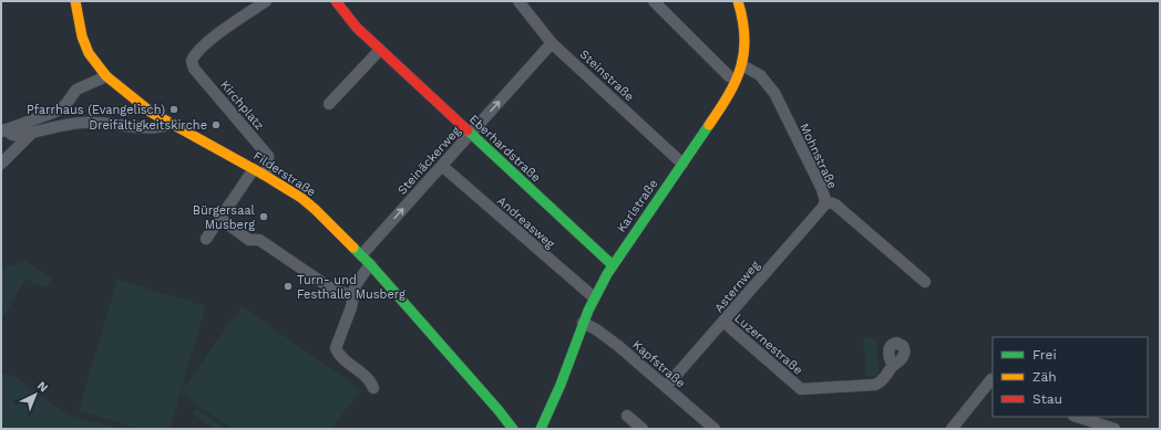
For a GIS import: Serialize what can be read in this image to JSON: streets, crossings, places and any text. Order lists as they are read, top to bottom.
{
  "streets": {
    "street": [
      "Steinstraße",
      "Kirchplatz",
      "Eberhardstraße",
      "Mohnstraße",
      "Steinäckerweg",
      "Filderstraße",
      "Karlstraße",
      "Andreasweg",
      "Asternweg",
      "Luzernestraße",
      "Kapfstraße"
    ]
  },
  "crossings": [
    ["Steinstraße", "Steinäckerweg"],
    ["Steinstraße", "Karlstraße"],
    ["Kirchplatz", "Filderstraße"],
    ["Eberhardstraße", "Steinäckerweg"],
    ["Eberhardstraße", "Karlstraße"],
    ["Mohnstraße", "Karlstraße"],
    ["Mohnstraße", "Asternweg"],
    ["Steinäckerweg", "Filderstraße"],
    ["Steinäckerweg", "Andreasweg"],
    ["Karlstraße", "Andreasweg"],
    ["Karlstraße", "Kapfstraße"],
    ["Asternweg", "Luzernestraße"],
    ["Asternweg", "Kapfstraße"]
  ],
  "one_way": ["Steinäckerweg"],
  "places": [
    "Pfarrhaus (Evangelisch)",
    "Dreifaltigkeitskirche",
    "Bürgersaal Musberg",
    "Turn- und Festhalle Musberg"
  ],
  "legend": ["Frei", "Zäh", "Stau"],
  "north": "top right"
}
